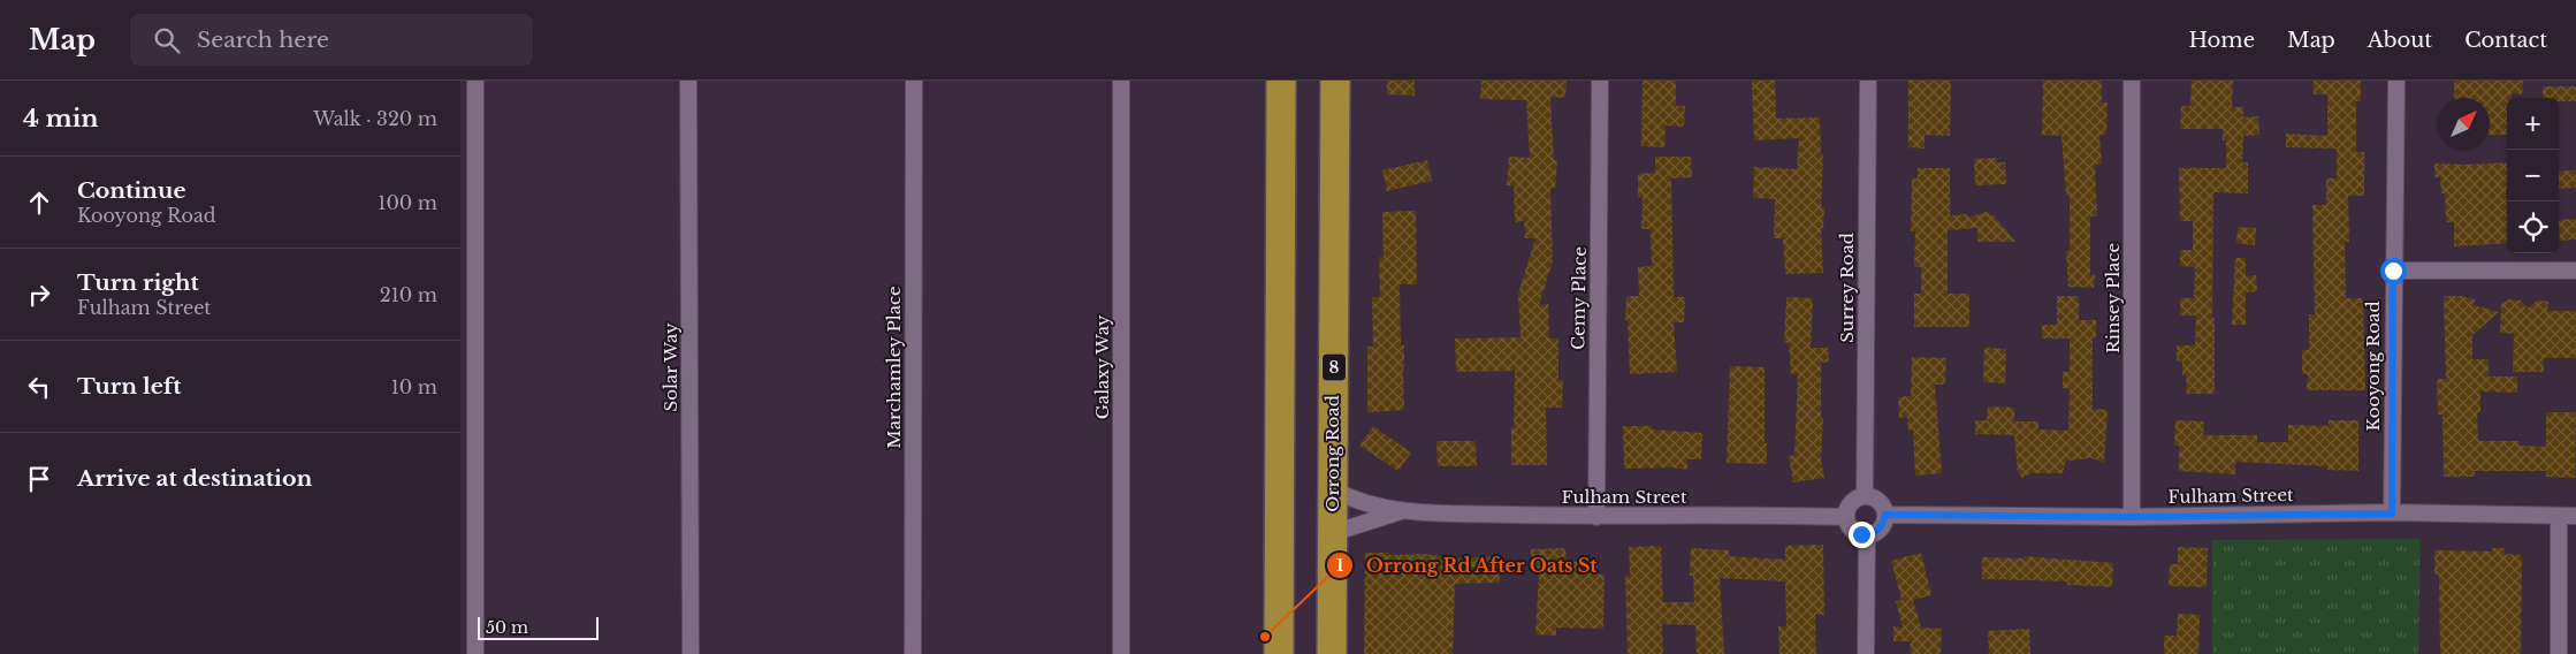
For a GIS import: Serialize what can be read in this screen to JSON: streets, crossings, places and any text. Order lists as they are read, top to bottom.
{
  "streets": {
    "highway": ["8", "Orrong Road"],
    "street": [
      "Surrey Road",
      "Cemy Place",
      "Rinsey Place",
      "Kooyong Road",
      "Solar Way",
      "Marchamley Place",
      "Galaxy Way",
      "Fulham Street"
    ]
  },
  "crossings": [
    ["Surrey Road", "Fulham Street"],
    ["Cemy Place", "Fulham Street"],
    ["Rinsey Place", "Fulham Street"],
    ["Kooyong Road", "Fulham Street"],
    ["Orrong Road", "Fulham Street"]
  ],
  "places": ["Orrong Rd After Oats St"],
  "scale_bar": "50 m",
  "north": "top right",
  "page": {
    "header": "Map",
    "search": "Search here",
    "nav": [
      "Home",
      "Map",
      "About",
      "Contact"
    ],
    "heading": ["4 min", "Walk · 320 m"],
    "map_buttons": ["+", "−"],
    "list": [
      ["Continue", "Kooyong Road", "100 m"],
      ["Turn right", "Fulham Street", "210 m"],
      ["Turn left", "10 m"],
      "Arrive at destination"
    ],
    "scale": "50 m"
  }
}
